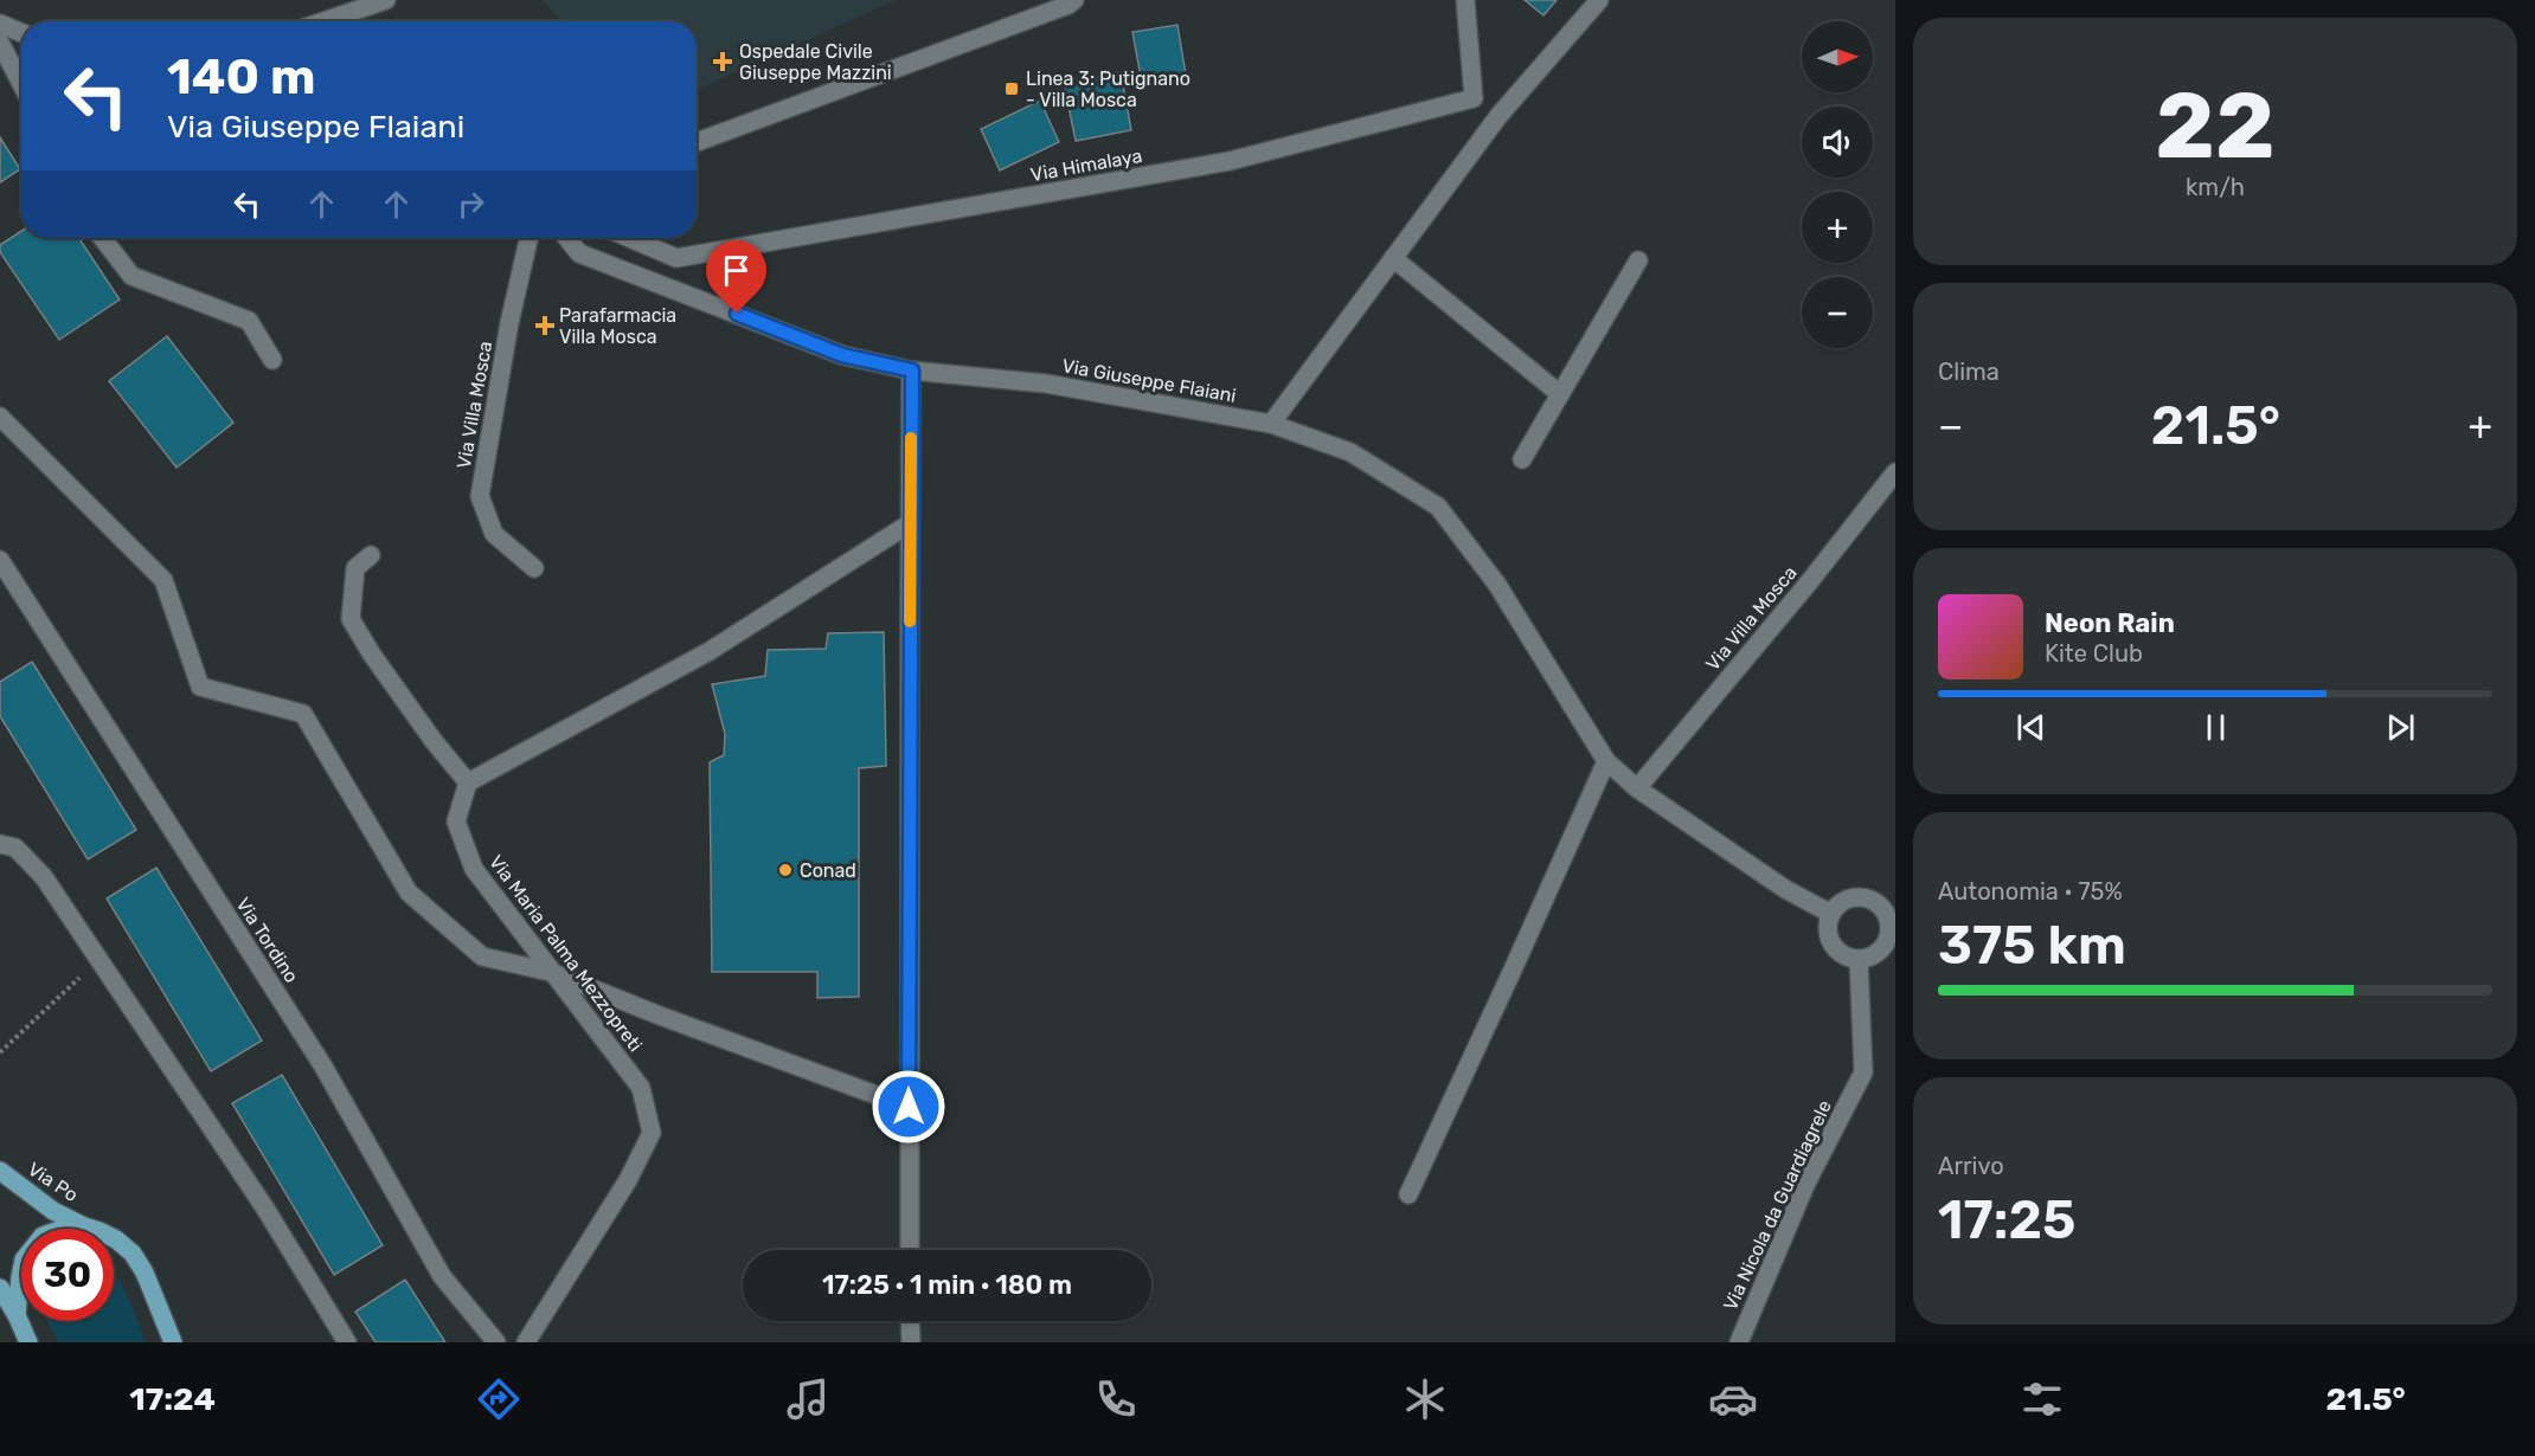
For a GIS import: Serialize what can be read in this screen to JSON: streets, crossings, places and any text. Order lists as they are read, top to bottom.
{
  "streets": {
    "main road": ["Via Po"],
    "street": [
      "Via Himalaya",
      "Via Giuseppe Flaiani",
      "Via Villa Mosca",
      "Via Tordino",
      "Via Maria Palma Mezzopreti",
      "Via Nicola da Guardiagrele"
    ]
  },
  "places": {
    "health": ["Ospedale Civile Giuseppe Mazzini", "Parafarmacia Villa Mosca"],
    "transit": ["Linea 3: Putignano - Villa Mosca"],
    "other": ["Conad"]
  },
  "north": "right",
  "page": {
    "tile": [
      ["22", "km/h"],
      "Clima",
      ["Autonomia · 75%", "375 km"],
      ["Arrivo", "17:25"]
    ],
    "map_buttons": ["+", "−"],
    "turn": ["140 m", "Via Giuseppe Flaiani"],
    "heat": ["−", "21.5°", "+"],
    "song": ["Neon Rain", "Kite Club"],
    "limit": "30",
    "trip": "17:25 · 1 min · 180 m",
    "tabs": ["17:24", "21.5°"]
  }
}
